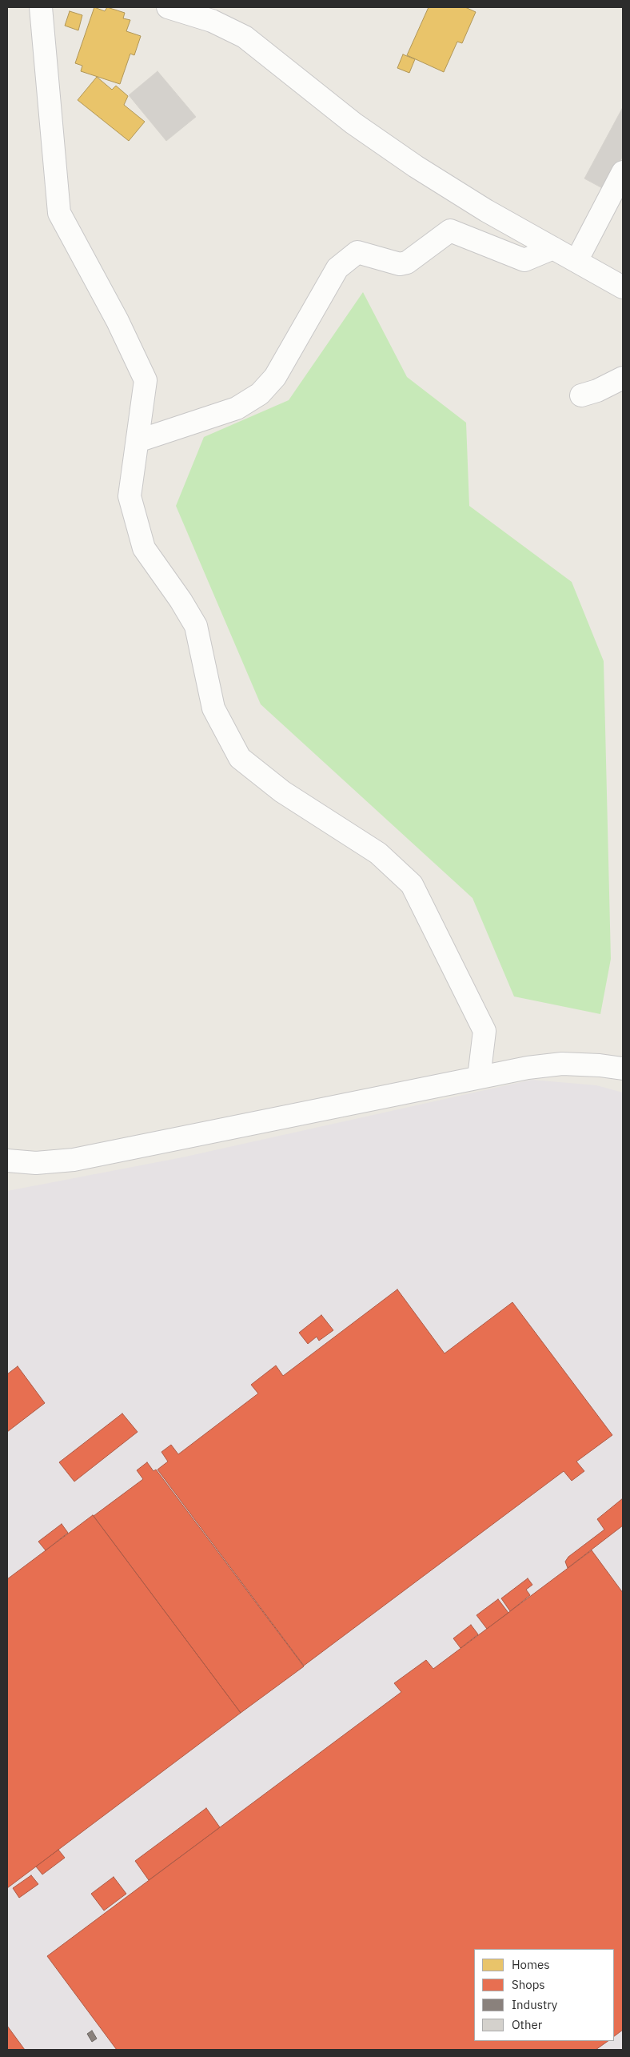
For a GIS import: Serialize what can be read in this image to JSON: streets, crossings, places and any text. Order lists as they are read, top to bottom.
{
  "legend": [
    "Homes",
    "Shops",
    "Industry",
    "Other"
  ]
}
